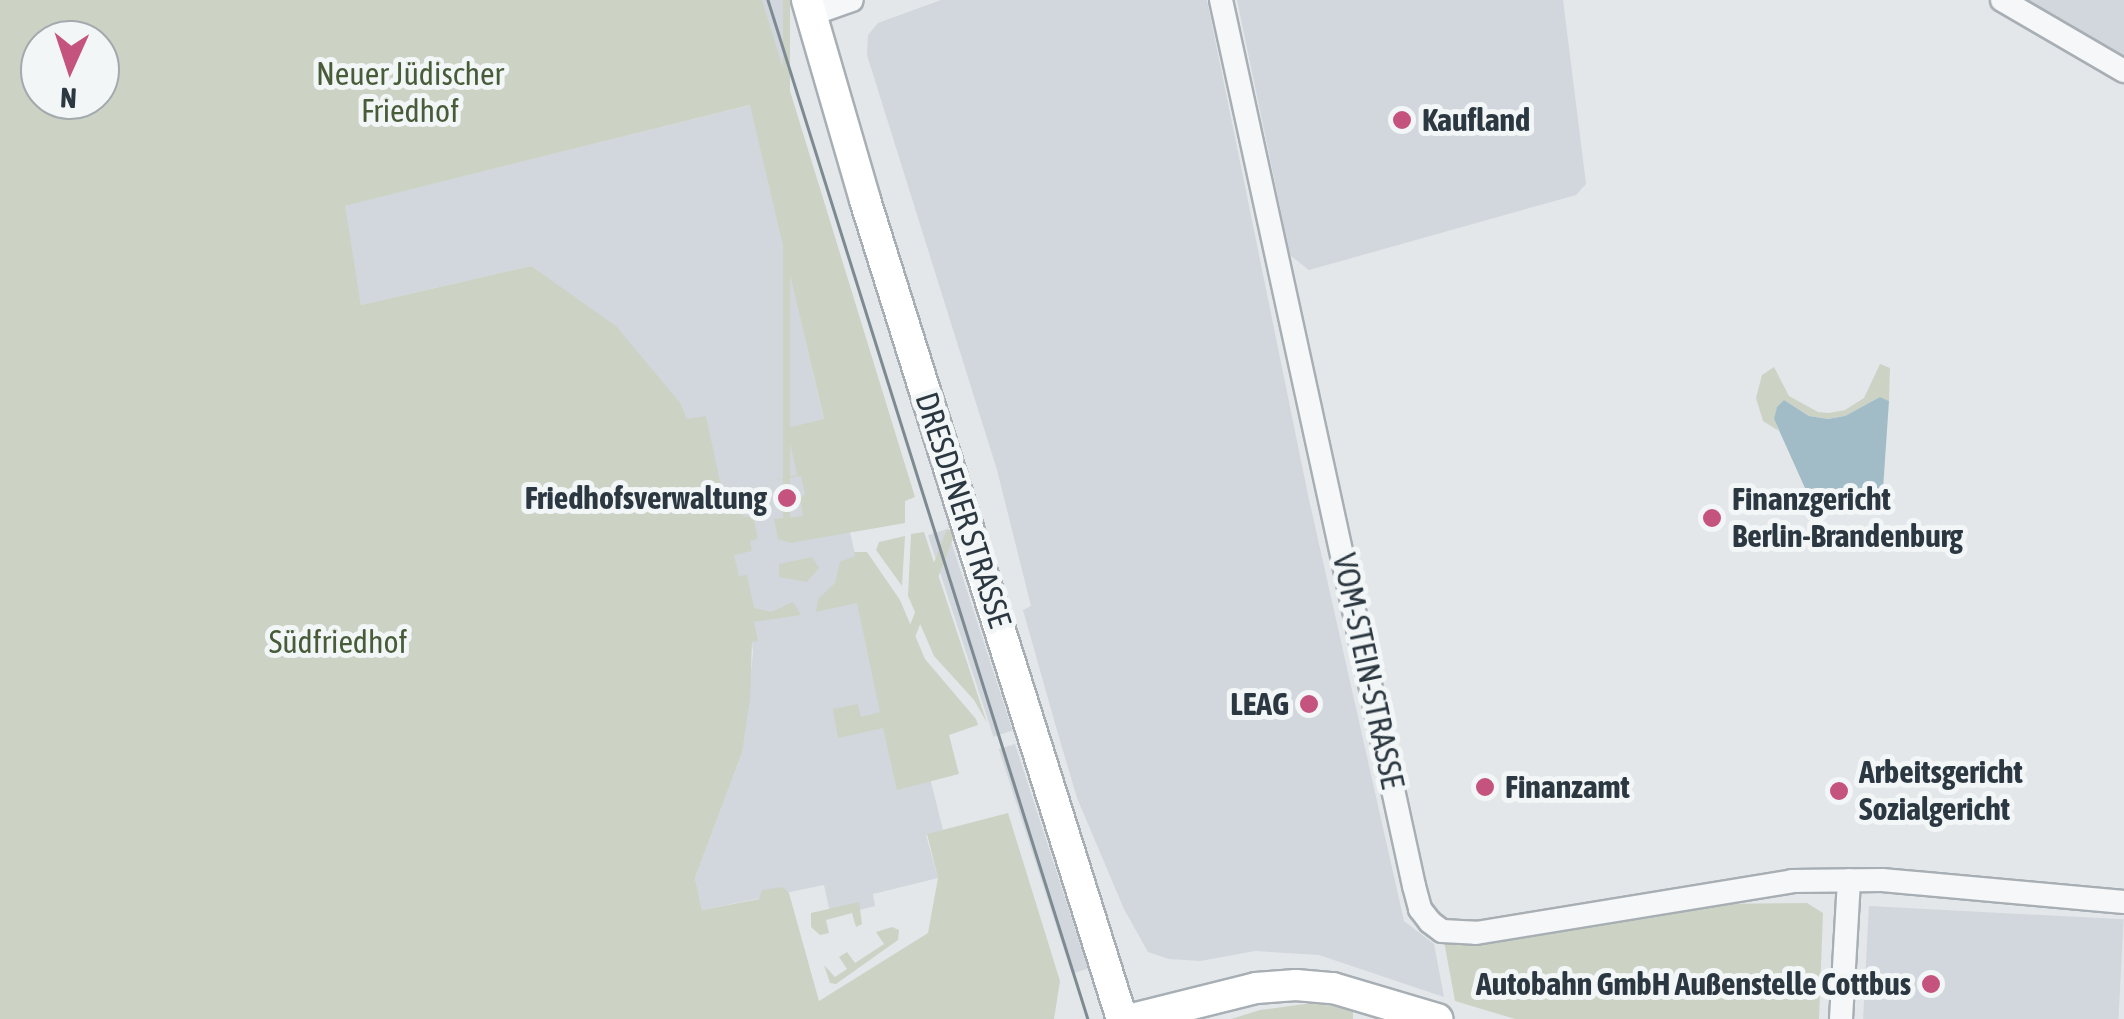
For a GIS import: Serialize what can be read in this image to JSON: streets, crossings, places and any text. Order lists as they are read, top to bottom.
{
  "streets": {
    "main road": ["DRESDENER STRASSE"],
    "street": ["VOM-STEIN-STRASSE"]
  },
  "parks": ["Neuer Jüdischer Friedhof", "Südfriedhof"],
  "places": [
    "Kaufland",
    "Friedhofsverwaltung",
    "Finanzgericht Berlin-Brandenburg",
    "LEAG",
    "Finanzamt",
    "Arbeitsgericht Sozialgericht",
    "Autobahn GmbH Außenstelle Cottbus"
  ],
  "north": "bottom"
}
